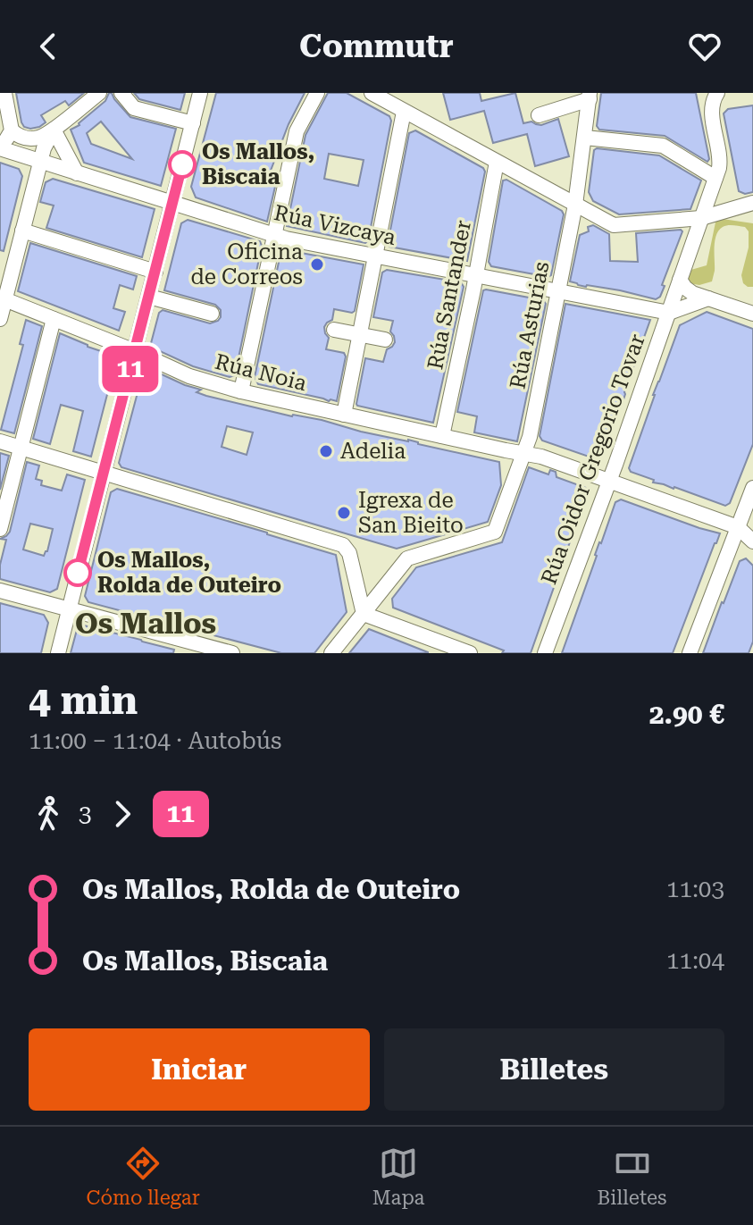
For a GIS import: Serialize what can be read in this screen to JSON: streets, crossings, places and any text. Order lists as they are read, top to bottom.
{
  "streets": {
    "street": [
      "Rúa Vizcaya",
      "Rúa Santander",
      "Rúa Asturias",
      "Rúa Noia",
      "Rúa Oidor Gregorio Tovar"
    ]
  },
  "crossings": [
    ["Rúa Vizcaya", "Rúa Santander"],
    ["Rúa Vizcaya", "Rúa Asturias"],
    ["Rúa Vizcaya", "Rúa Oidor Gregorio Tovar"],
    ["Rúa Santander", "Rúa Noia"],
    ["Rúa Asturias", "Rúa Noia"],
    ["Rúa Noia", "Rúa Oidor Gregorio Tovar"]
  ],
  "districts": ["Os Mallos"],
  "places": [
    "Os Mallos, Biscaia",
    "Oficina de Correos",
    "Adelia",
    "Igrexa de San Bieito",
    "Os Mallos, Rolda de Outeiro"
  ],
  "lines": ["bus line 11"],
  "page": {
    "header": "Commutr",
    "on_map": "11",
    "heading": ["4 min", "11:00 – 11:04 · Autobús", "2.90 €"],
    "legs": ["3", "11"],
    "list": [
      {
        "name": "Os Mallos, Rolda de Outeiro",
        "value": "11:03"
      },
      {
        "name": "Os Mallos, Biscaia",
        "value": "11:04"
      }
    ],
    "buttons": ["Iniciar", "Billetes"],
    "tabs": ["Cómo llegar", "Mapa", "Billetes"]
  }
}
